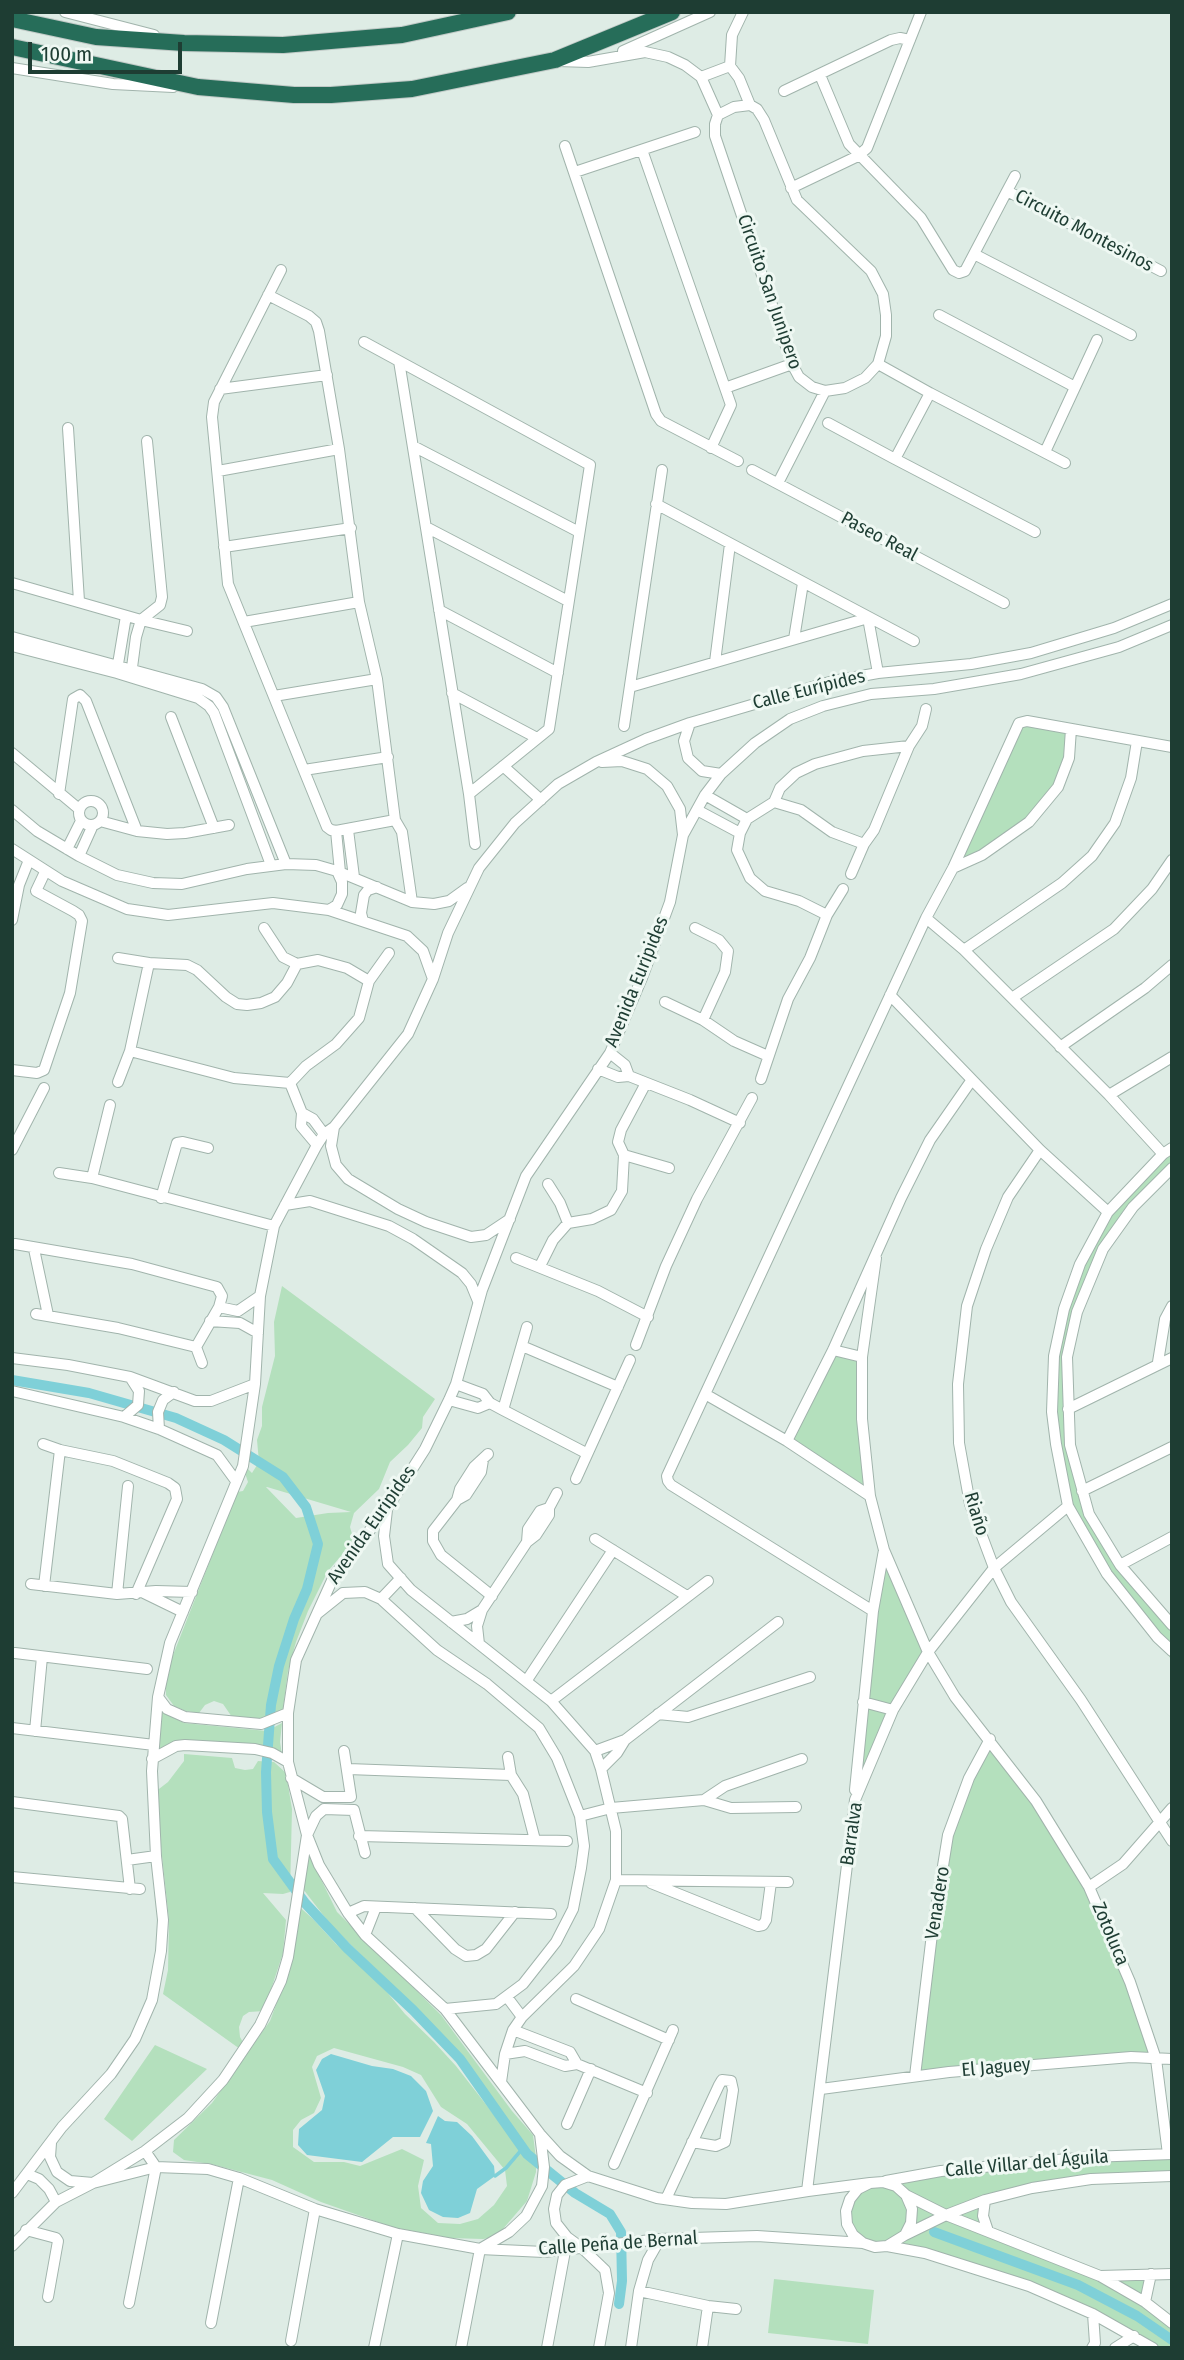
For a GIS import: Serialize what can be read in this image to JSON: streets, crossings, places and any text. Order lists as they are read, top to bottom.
{
  "streets": {
    "street": [
      "Circuito Montesinos",
      "Circuito San Junipero",
      "Paseo Real",
      "Calle Eurípides",
      "Avenida Euripides",
      "Riaño",
      "Barralva",
      "Venadero",
      "Zotoluca",
      "El Jaguey",
      "Calle Villar del Águila",
      "Calle Peña de Bernal"
    ]
  },
  "crossings": [
    ["Calle Eurípides", "Avenida Euripides"],
    ["Avenida Euripides", "Calle Peña de Bernal"],
    ["Riaño", "Barralva"],
    ["Barralva", "Zotoluca"],
    ["Barralva", "El Jaguey"],
    ["Barralva", "Calle Peña de Bernal"],
    ["Venadero", "Zotoluca"],
    ["Venadero", "El Jaguey"],
    ["Zotoluca", "El Jaguey"],
    ["Zotoluca", "Calle Villar del Águila"],
    ["Calle Villar del Águila", "Calle Peña de Bernal"]
  ],
  "scale_bar": "100 m"
}
